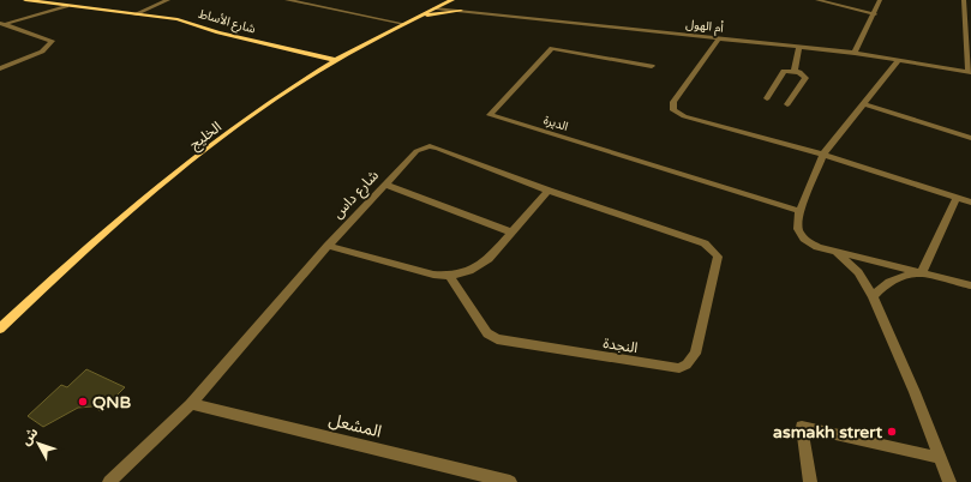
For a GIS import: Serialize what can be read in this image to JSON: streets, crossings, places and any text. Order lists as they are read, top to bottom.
{
  "streets": {
    "street": [
      "شارع الأساط",
      "أم الهول",
      "الديرة",
      "الخليج",
      "شارع داس",
      "النجدة",
      "المشعل"
    ]
  },
  "crossings": [
    ["شارع الأساط", "الخليج"],
    ["أم الهول", "الخليج"],
    ["شارع داس", "النجدة"],
    ["شارع داس", "المشعل"]
  ],
  "places": ["QNB", "asmakh strert"],
  "north": "top left"
}
